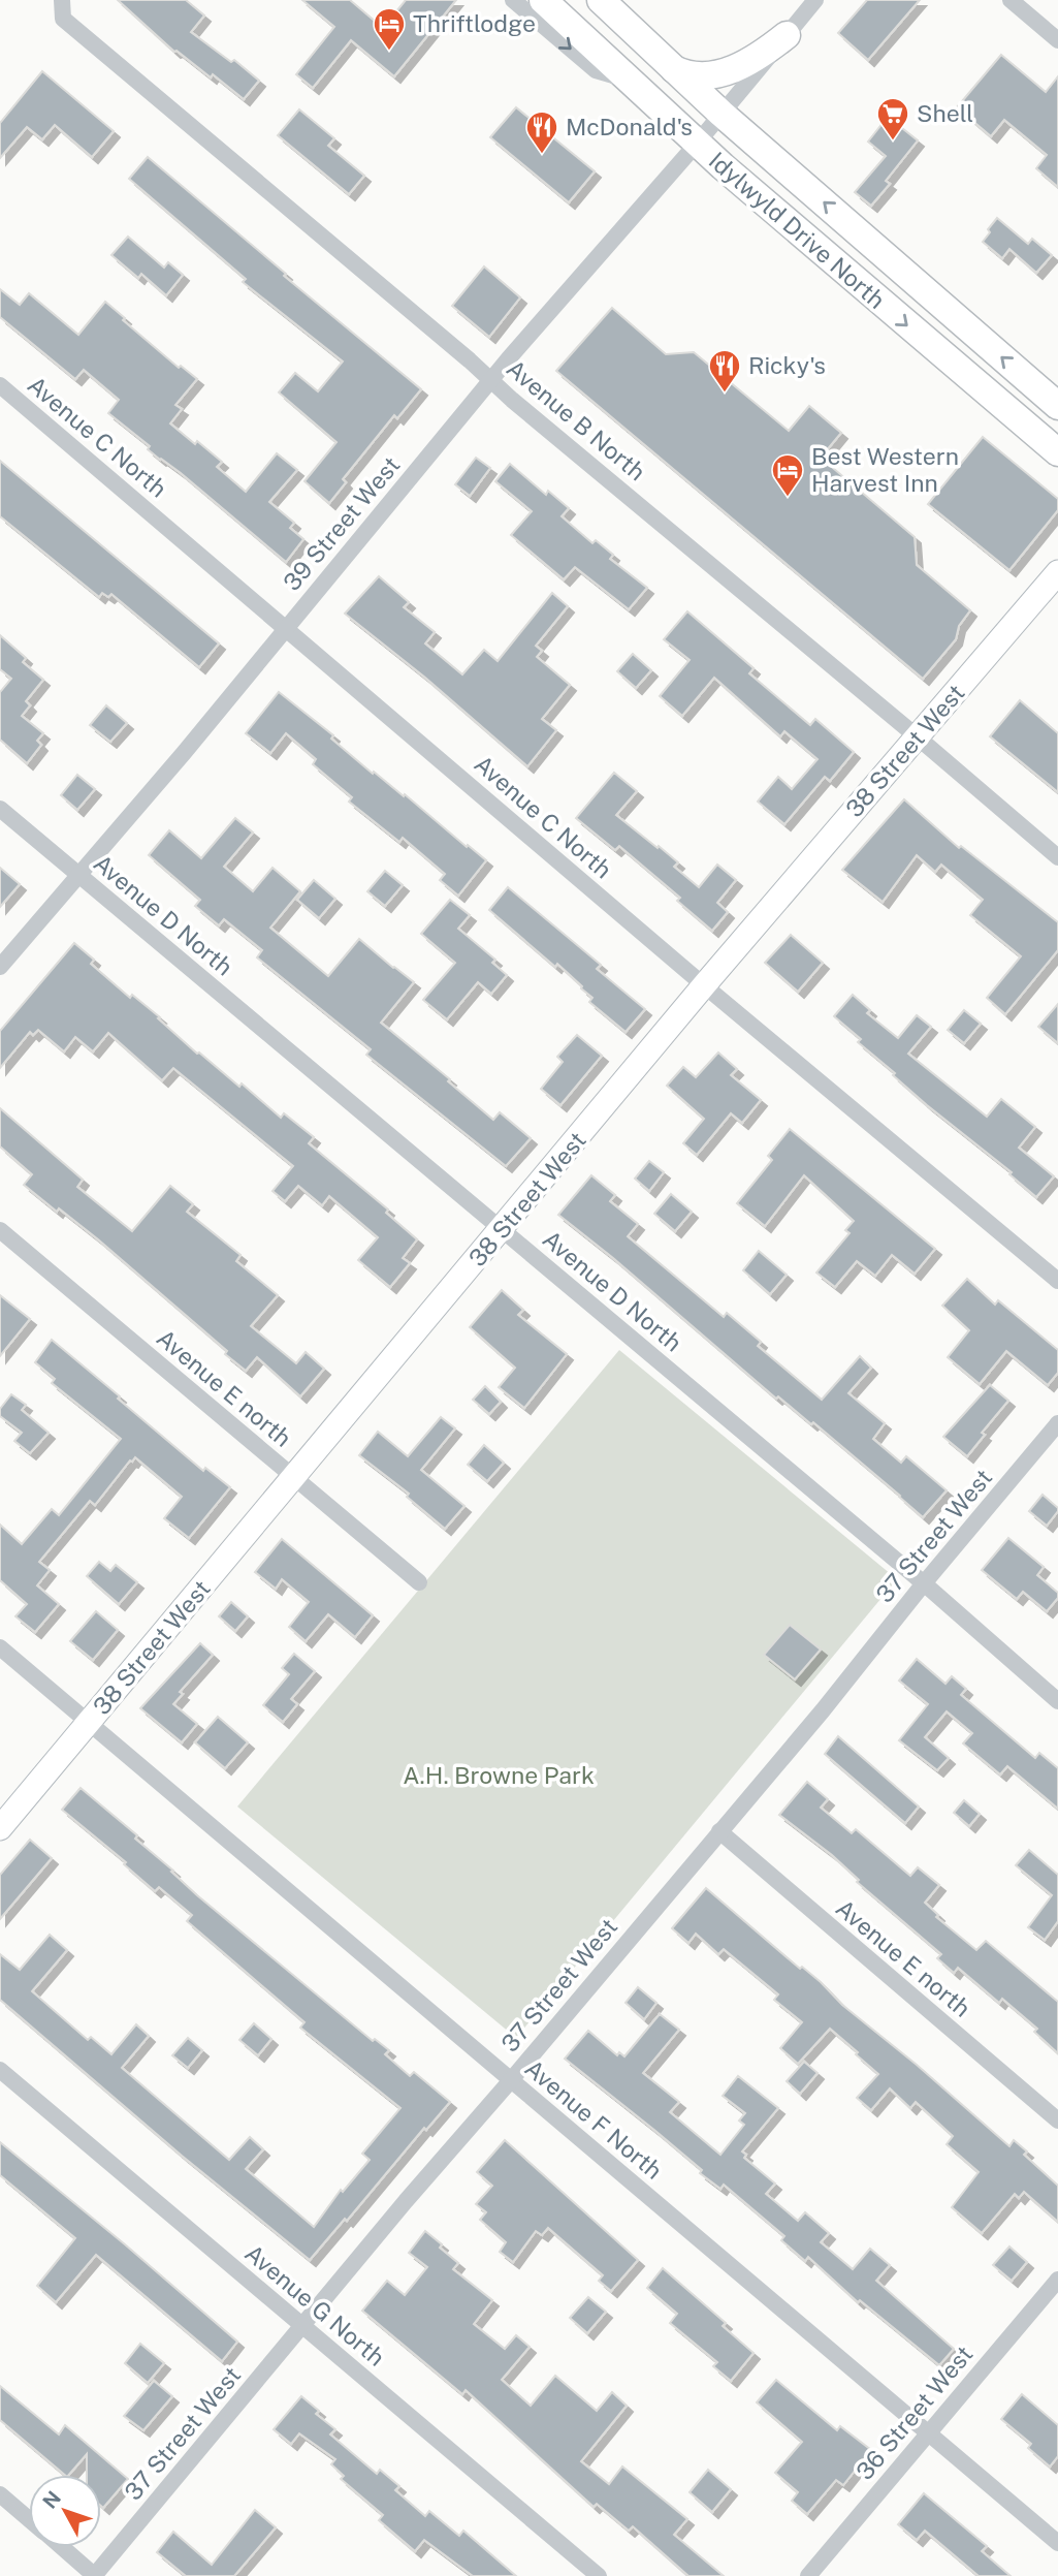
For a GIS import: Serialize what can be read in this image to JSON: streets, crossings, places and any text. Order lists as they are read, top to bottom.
{
  "streets": {
    "main road": ["Idylwyld Drive North"],
    "street": [
      "Avenue B North",
      "Avenue C North",
      "39 Street West",
      "38 Street West",
      "Avenue D North",
      "Avenue E north",
      "37 Street West",
      "Avenue F North",
      "Avenue G North",
      "36 Street West"
    ]
  },
  "crossings": [
    ["Idylwyld Drive North", "39 Street West"],
    ["Avenue B North", "39 Street West"],
    ["Avenue B North", "38 Street West"],
    ["Avenue C North", "39 Street West"],
    ["Avenue C North", "38 Street West"],
    ["39 Street West", "Avenue D North"],
    ["38 Street West", "Avenue D North"],
    ["38 Street West", "Avenue E north"],
    ["38 Street West", "Avenue F North"],
    ["Avenue D North", "37 Street West"],
    ["Avenue E north", "37 Street West"],
    ["37 Street West", "Avenue F North"],
    ["37 Street West", "Avenue G North"],
    ["Avenue F North", "36 Street West"]
  ],
  "parks": ["A.H. Browne Park"],
  "places": {
    "hotel": ["Thriftlodge", "Best Western Harvest Inn"],
    "supermarket": ["Shell"],
    "restaurant": ["McDonald's", "Ricky's"]
  },
  "north": "top left"
}
